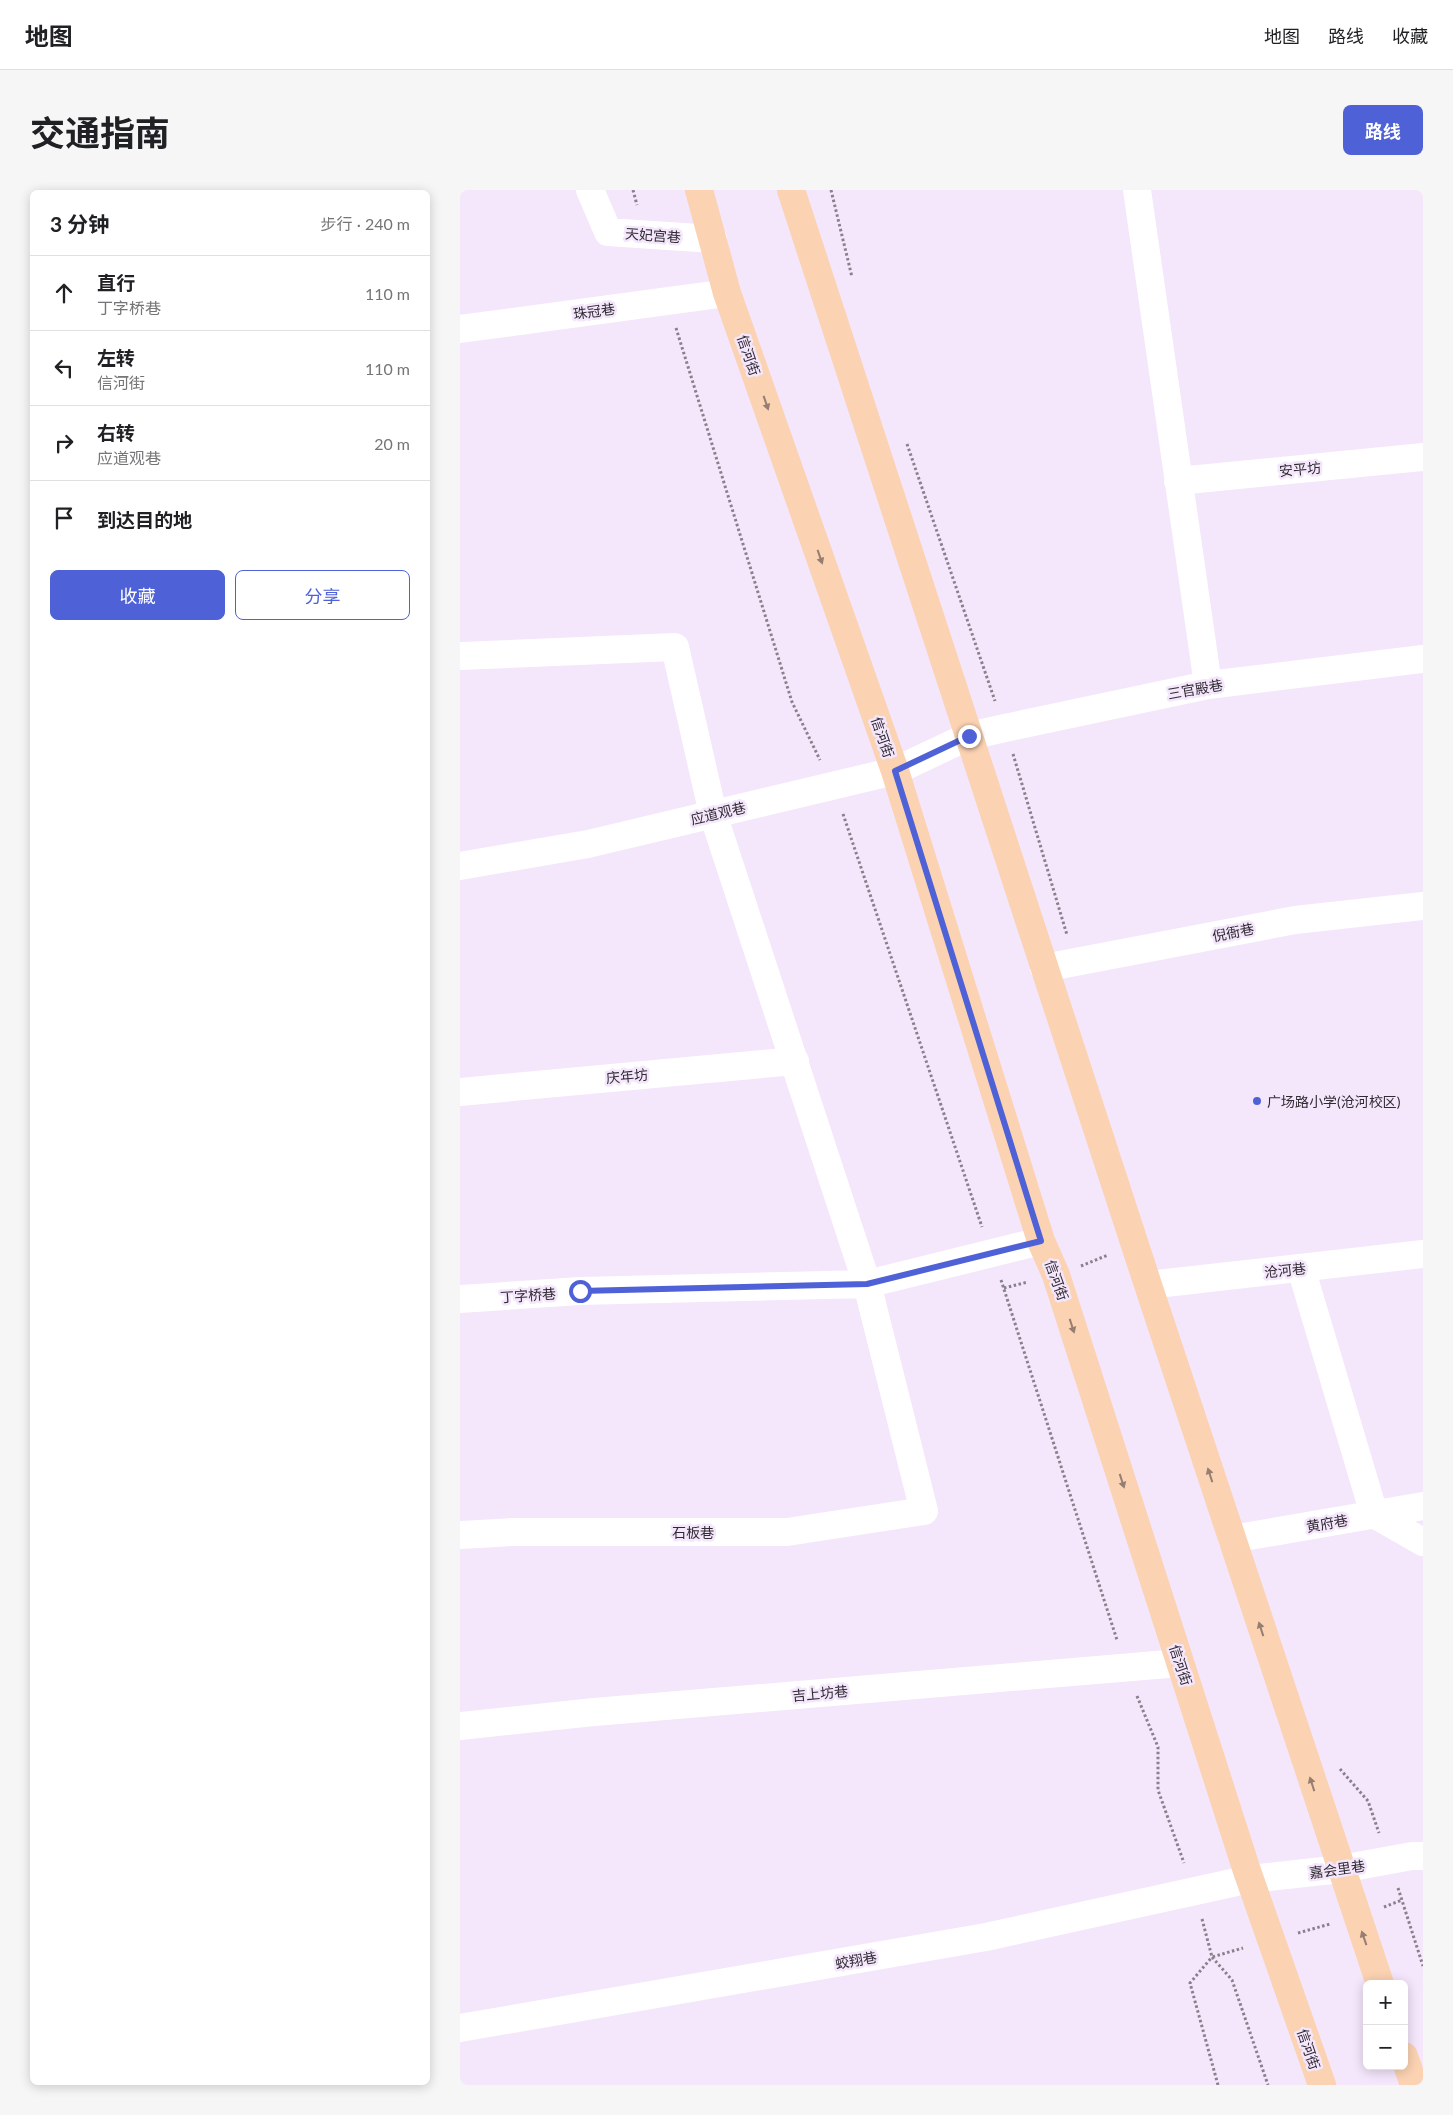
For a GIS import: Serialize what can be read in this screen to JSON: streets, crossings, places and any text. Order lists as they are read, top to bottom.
{
  "streets": {
    "main road": ["信河街"],
    "street": [
      "天妃宫巷",
      "珠冠巷",
      "安平坊",
      "三官殿巷",
      "应道观巷",
      "倪衙巷",
      "庆年坊",
      "沧河巷",
      "丁字桥巷",
      "黄府巷",
      "石板巷",
      "吉上坊巷",
      "嘉会里巷",
      "蛟翔巷"
    ]
  },
  "crossings": [
    ["天妃宫巷", "信河街"],
    ["珠冠巷", "信河街"],
    ["信河街", "应道观巷"],
    ["信河街", "丁字桥巷"],
    ["信河街", "吉上坊巷"],
    ["信河街", "嘉会里巷"],
    ["信河街", "蛟翔巷"],
    ["三官殿巷", "应道观巷"],
    ["丁字桥巷", "石板巷"],
    ["嘉会里巷", "蛟翔巷"]
  ],
  "places": ["广场路小学(沧河校区)"],
  "page": {
    "header": "地图",
    "nav": ["地图", "路线", "收藏"],
    "title": "交通指南",
    "buttons": [
      "路线",
      ["收藏", "分享"]
    ],
    "heading": ["3 分钟", "步行 · 240 m"],
    "list": [
      ["直行", "丁字桥巷", "110 m"],
      ["左转", "信河街", "110 m"],
      ["右转", "应道观巷", "20 m"],
      "到达目的地"
    ],
    "map_buttons": ["+", "−"]
  }
}
